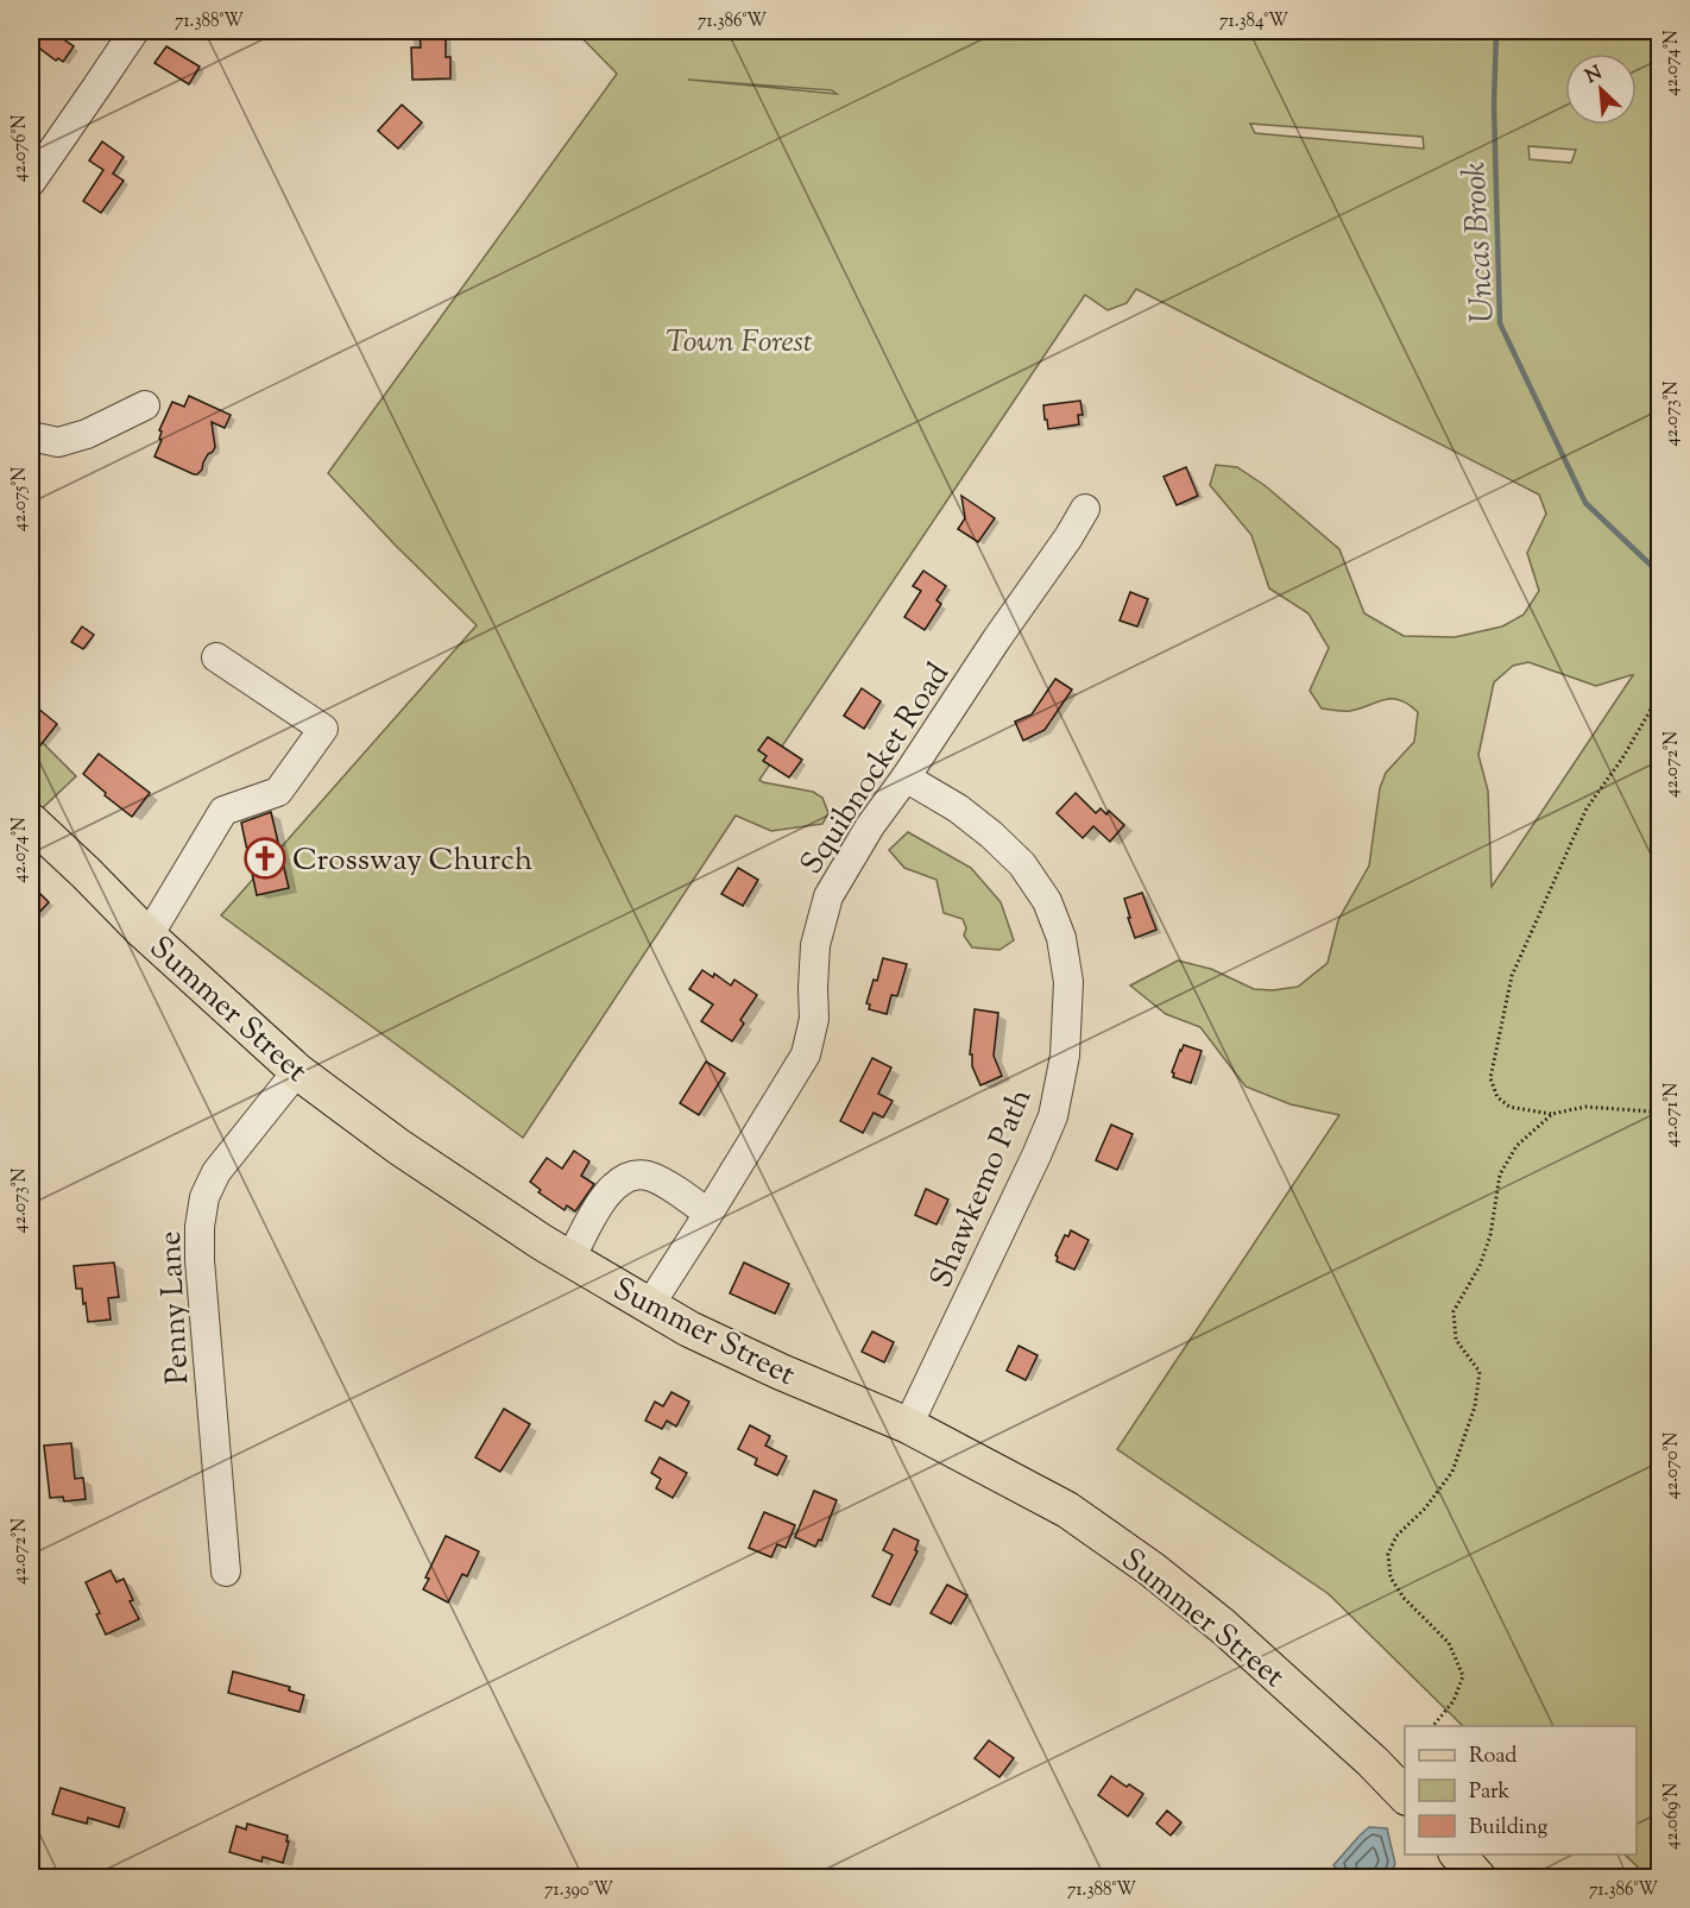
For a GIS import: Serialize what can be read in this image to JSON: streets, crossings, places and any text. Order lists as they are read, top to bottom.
{
  "streets": {
    "main road": ["Summer Street"],
    "street": ["Squibnocket Road", "Shawkemo Path", "Penny Lane"]
  },
  "crossings": [
    ["Squibnocket Road", "Summer Street"],
    ["Squibnocket Road", "Shawkemo Path"],
    ["Summer Street", "Shawkemo Path"],
    ["Summer Street", "Penny Lane"]
  ],
  "water": ["Uncas Brook"],
  "parks": ["Town Forest"],
  "places": {
    "church": ["Crossway Church"]
  },
  "legend": ["Road", "Park", "Building"],
  "north": "top left",
  "coordinates": [
    "71.388°W",
    "71.386°W",
    "71.384°W",
    "42.074°N",
    "42.076°N",
    "42.073°N",
    "42.075°N",
    "42.072°N",
    "42.071°N",
    "42.070°N",
    "42.069°N",
    "71.390°W"
  ]
}
